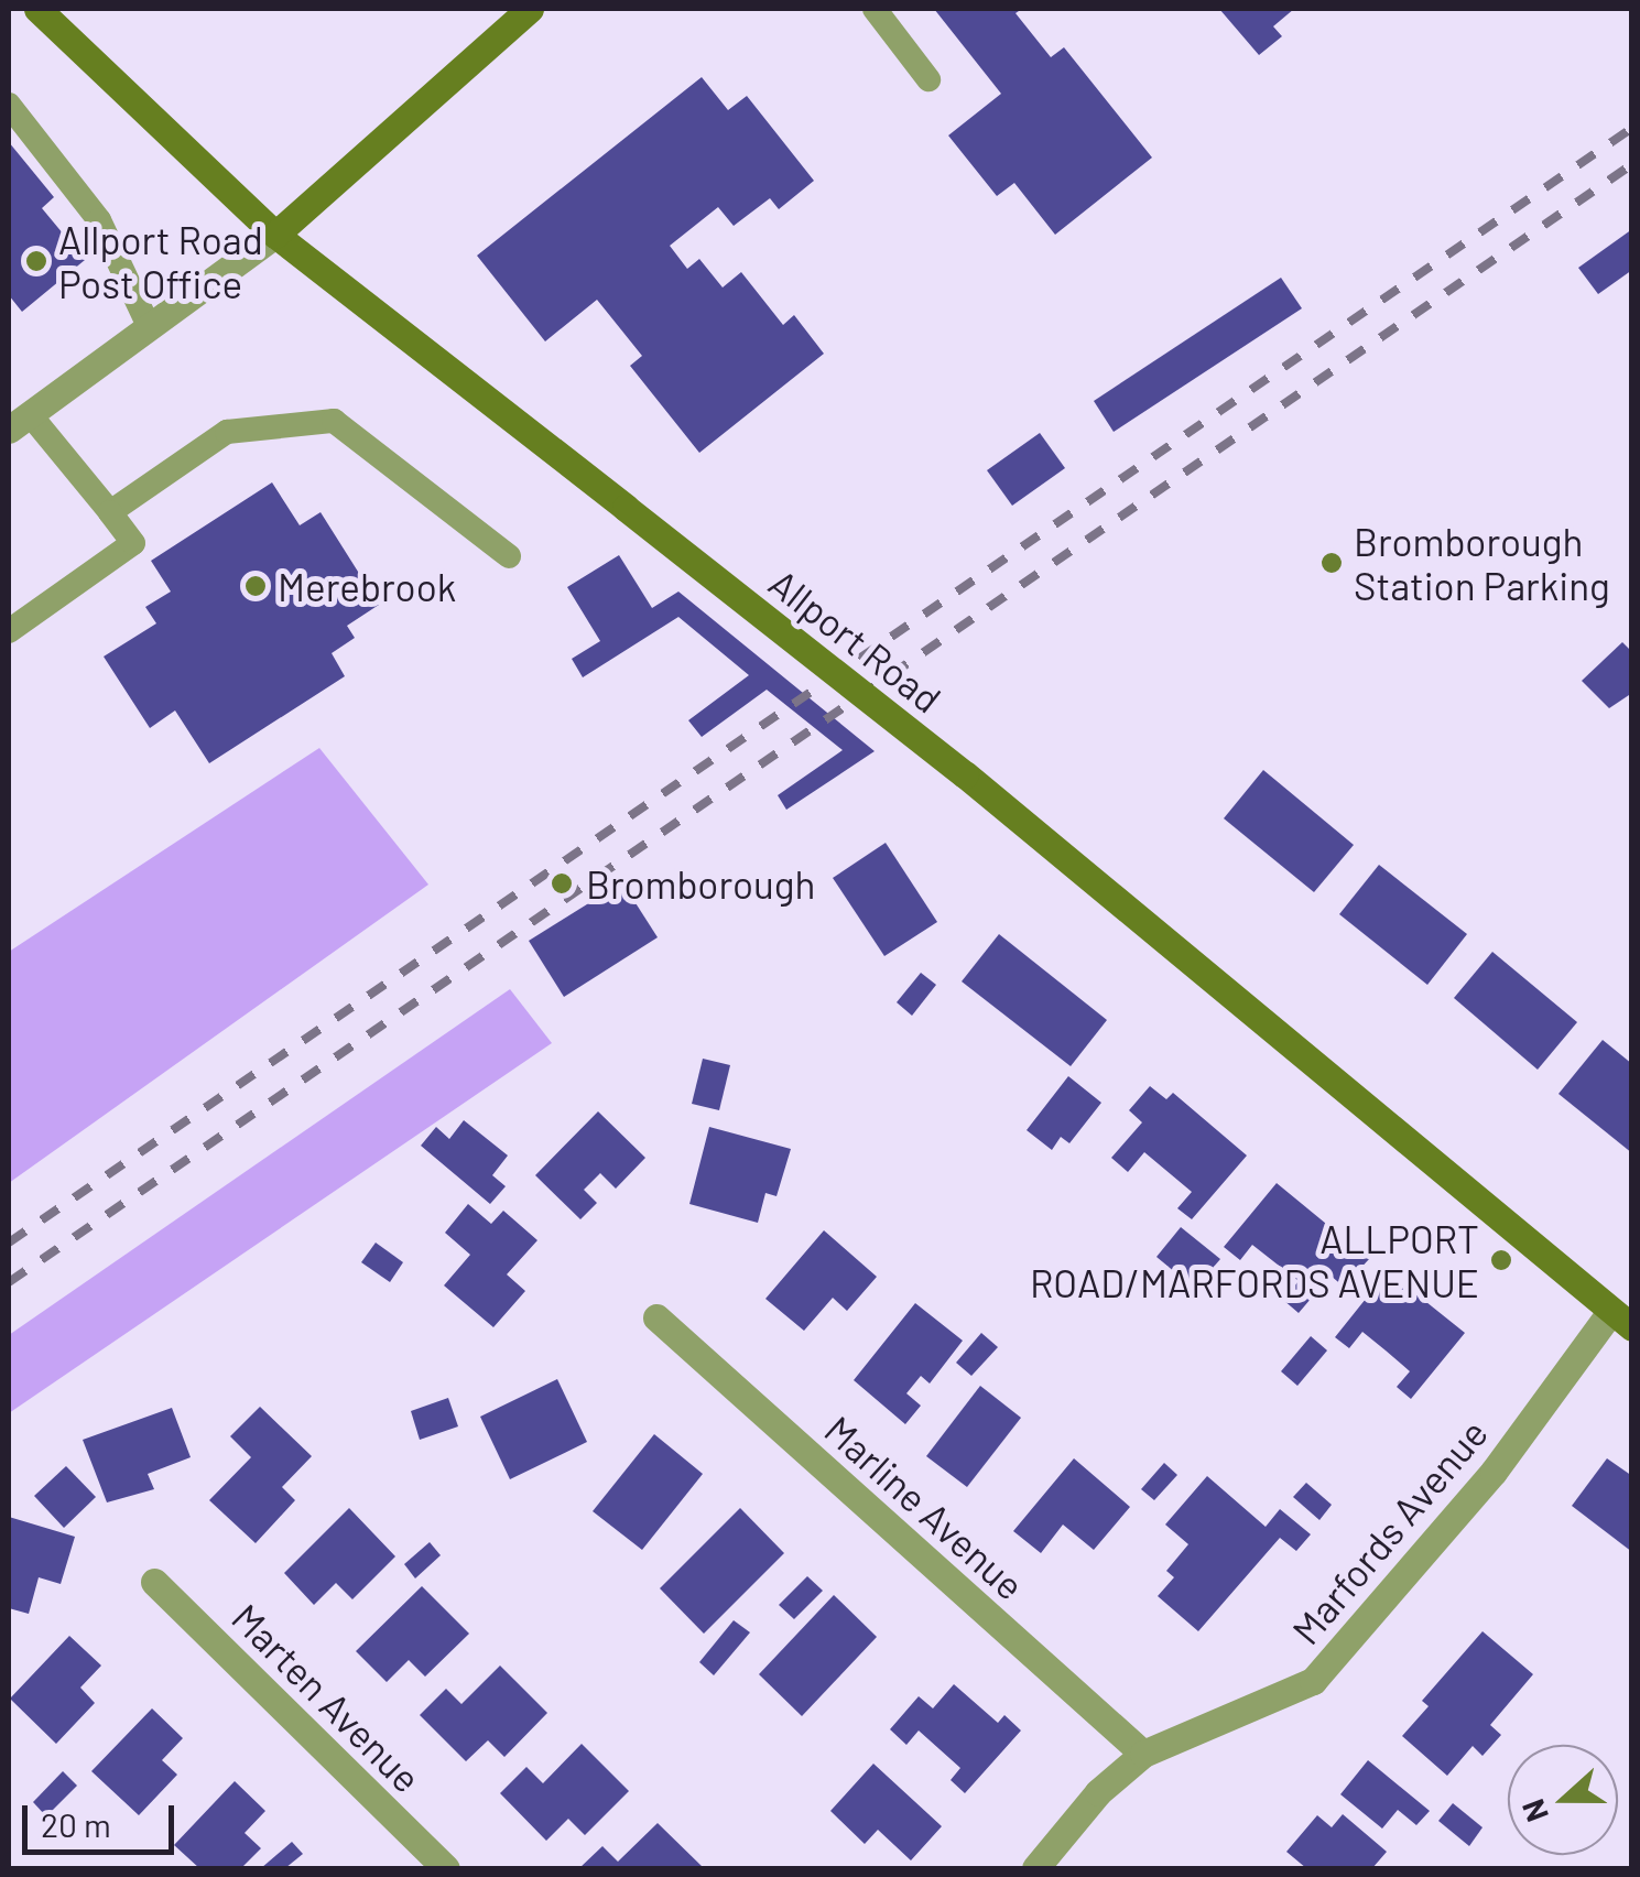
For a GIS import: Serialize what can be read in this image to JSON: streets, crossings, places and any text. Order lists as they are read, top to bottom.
{
  "streets": {
    "street": [
      "Allport Road",
      "Marline Avenue",
      "Marfords Avenue",
      "Marten Avenue"
    ]
  },
  "crossings": [
    ["Allport Road", "Marfords Avenue"],
    ["Marline Avenue", "Marfords Avenue"]
  ],
  "places": [
    "Allport Road Post Office",
    "Bromborough Station Parking",
    "Merebrook",
    "Bromborough",
    "ALLPORT ROAD/MARFORDS AVENUE"
  ],
  "scale_bar": "20 m",
  "north": "left"
}
